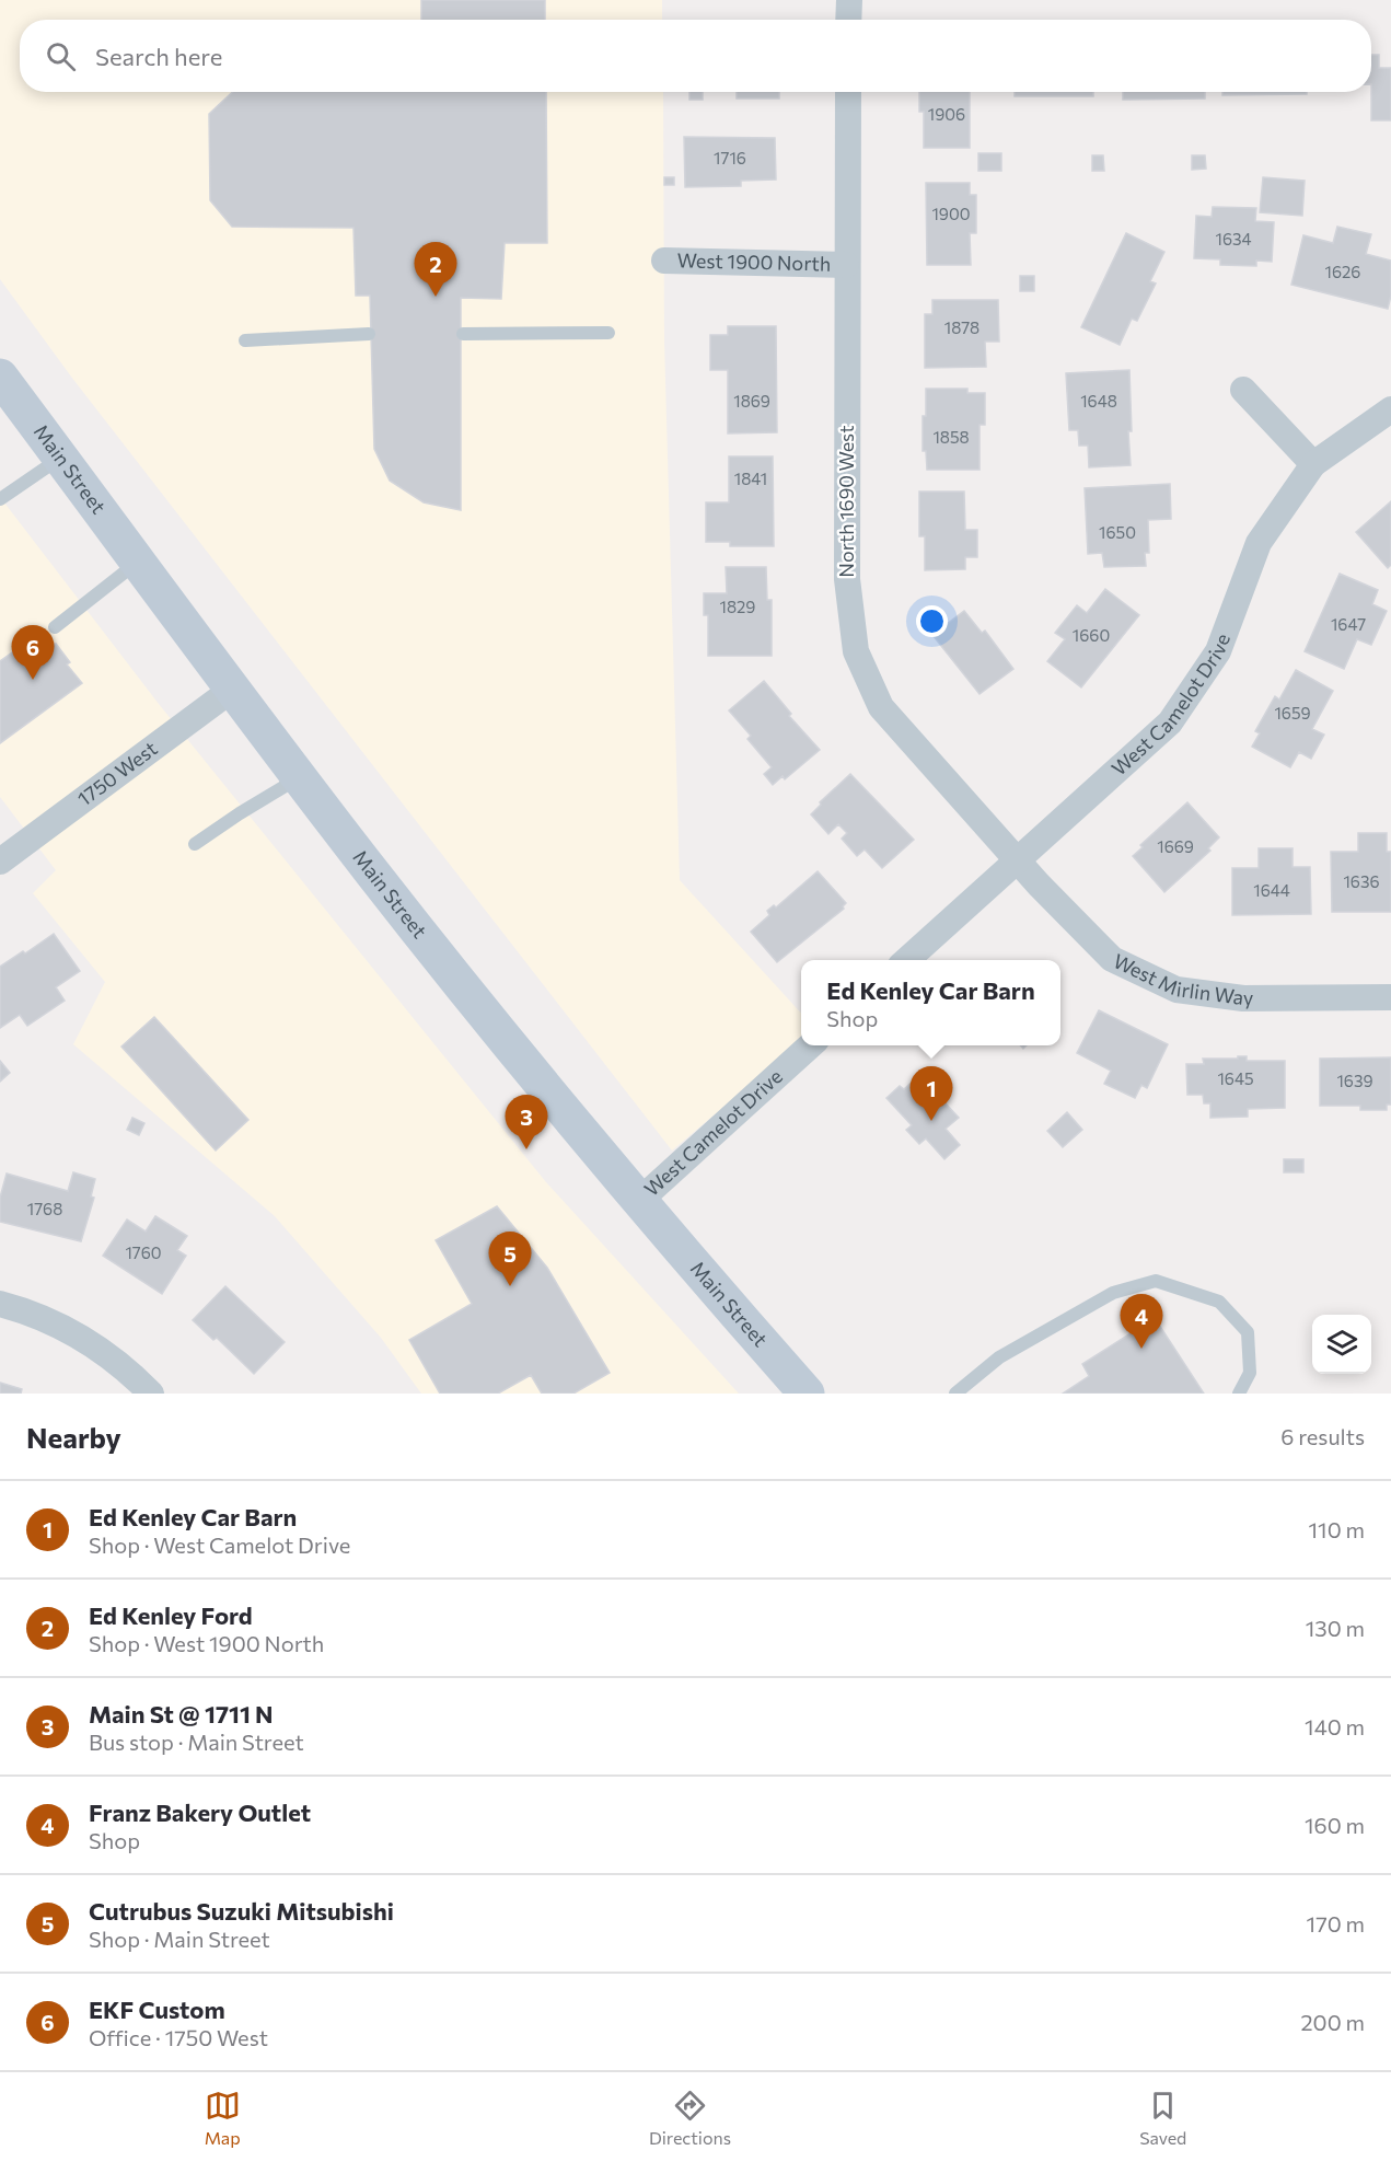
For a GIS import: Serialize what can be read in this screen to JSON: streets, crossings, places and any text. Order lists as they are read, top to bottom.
{
  "streets": {
    "main road": ["Main Street"],
    "street": [
      "West 1900 North",
      "North 1690 West",
      "West Camelot Drive",
      "1750 West",
      "West Mirlin Way"
    ]
  },
  "crossings": [
    ["West 1900 North", "North 1690 West"],
    ["Main Street", "West Camelot Drive"],
    ["Main Street", "1750 West"],
    ["North 1690 West", "West Camelot Drive"],
    ["North 1690 West", "West Mirlin Way"],
    ["West Camelot Drive", "West Mirlin Way"]
  ],
  "house_numbers": [
    "1906",
    "1716",
    "1900",
    "1634",
    "1626",
    "1878",
    "1869",
    "1648",
    "1858",
    "1841",
    "1650",
    "1829",
    "1647",
    "1660",
    "1659",
    "1669",
    "1636",
    "1644",
    "1645",
    "1639",
    "1768",
    "1760"
  ],
  "page": {
    "search": "Search here",
    "pins": [
      "2",
      "6",
      "1",
      "3",
      "5",
      "4"
    ],
    "popup": ["Ed Kenley Car Barn", "Shop"],
    "heading": ["Nearby", "6 results"],
    "list": [
      {
        "mark": "1",
        "name": "Ed Kenley Car Barn",
        "note": "Shop · West Camelot Drive",
        "value": "110 m"
      },
      {
        "mark": "2",
        "name": "Ed Kenley Ford",
        "note": "Shop · West 1900 North",
        "value": "130 m"
      },
      {
        "mark": "3",
        "name": "Main St @ 1711 N",
        "note": "Bus stop · Main Street",
        "value": "140 m"
      },
      {
        "mark": "4",
        "name": "Franz Bakery Outlet",
        "note": "Shop",
        "value": "160 m"
      },
      {
        "mark": "5",
        "name": "Cutrubus Suzuki Mitsubishi",
        "note": "Shop · Main Street",
        "value": "170 m"
      },
      {
        "mark": "6",
        "name": "EKF Custom",
        "note": "Office · 1750 West",
        "value": "200 m"
      }
    ],
    "nav": ["Map", "Directions", "Saved"]
  }
}
